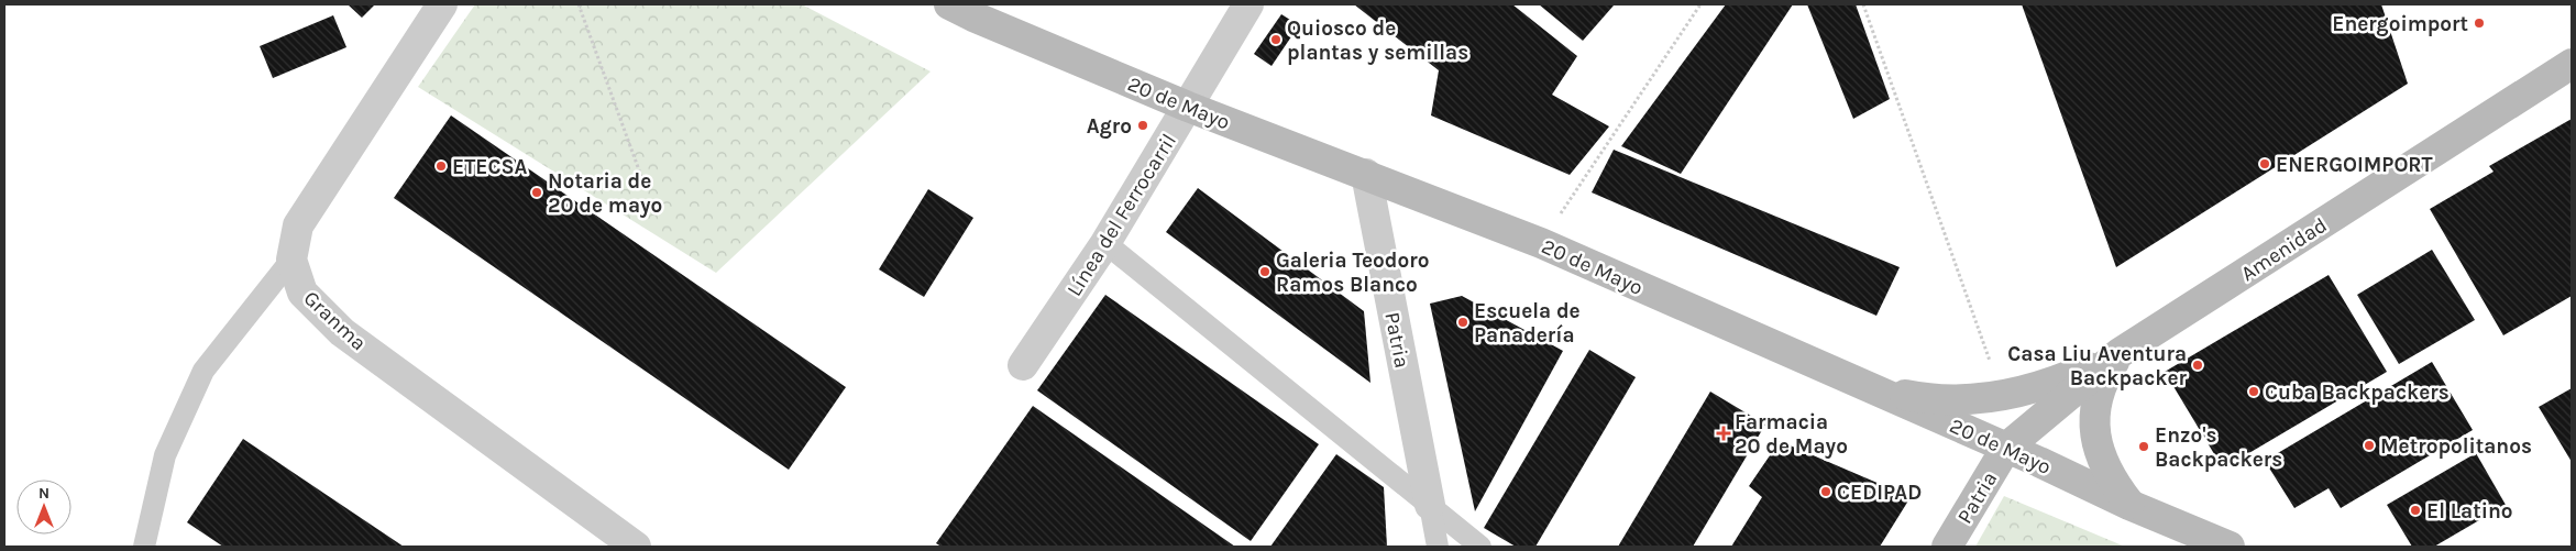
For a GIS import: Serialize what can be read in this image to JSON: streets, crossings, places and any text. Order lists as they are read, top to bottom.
{
  "streets": {
    "main road": ["20 de Mayo", "Amenidad", "Patria"],
    "street": ["Línea del Ferrocarril", "Granma"]
  },
  "crossings": [
    ["20 de Mayo", "Línea del Ferrocarril"],
    ["20 de Mayo", "Amenidad"],
    ["20 de Mayo", "Patria"],
    ["Amenidad", "Patria"]
  ],
  "places": {
    "other": [
      "Energoimport",
      "Quiosco de plantas y semillas",
      "Agro",
      "ENERGOIMPORT",
      "ETECSA",
      "Notaria de 20 de mayo",
      "Galeria Teodoro Ramos Blanco",
      "Escuela de Panadería",
      "Casa Liu Aventura Backpacker",
      "Cuba Backpackers",
      "Metropolitanos",
      "Enzo's Backpackers",
      "CEDIPAD",
      "El Latino"
    ],
    "health": ["Farmacia 20 de Mayo"]
  },
  "north": "top"
}
